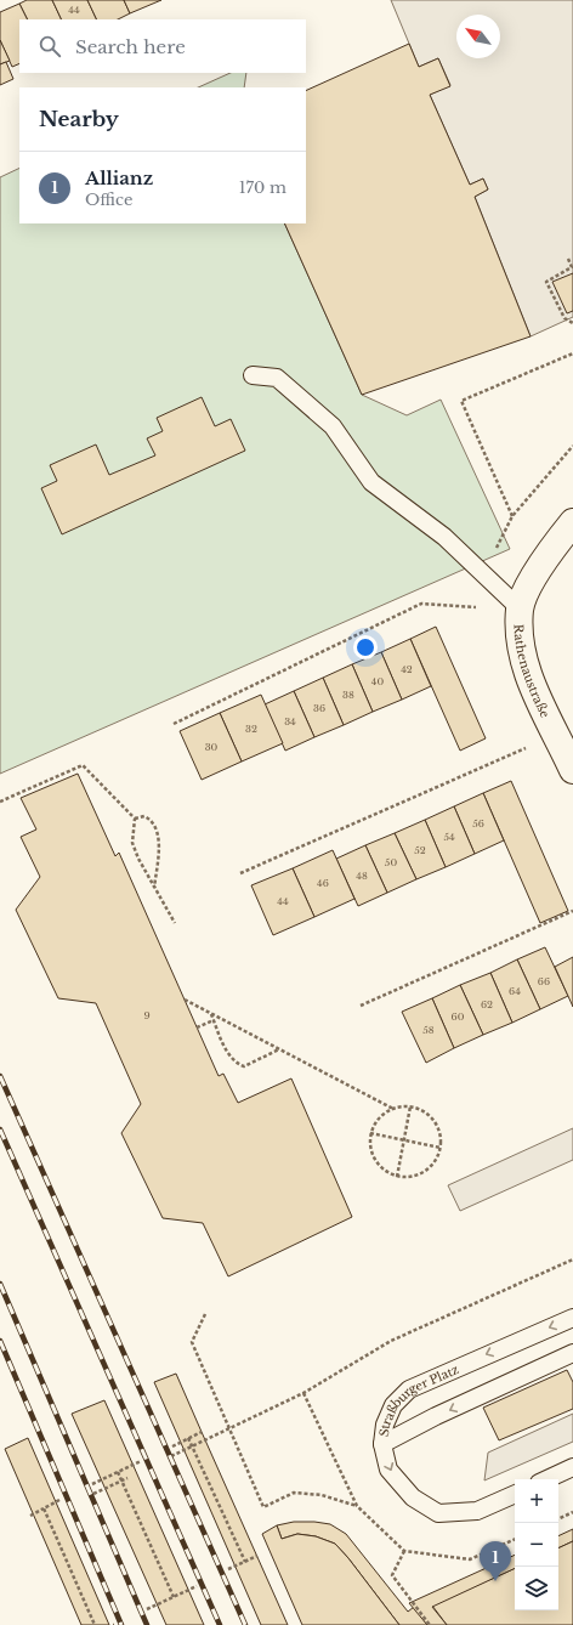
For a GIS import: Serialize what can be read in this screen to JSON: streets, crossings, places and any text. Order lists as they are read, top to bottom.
{
  "streets": {
    "street": ["Rathenaustraße"],
    "lane": ["Straßburger Platz"]
  },
  "house_numbers": [
    "44",
    "42",
    "40",
    "38",
    "36",
    "34",
    "32",
    "30",
    "56",
    "54",
    "52",
    "50",
    "48",
    "46",
    "44",
    "66",
    "64",
    "62",
    "9",
    "60",
    "58"
  ],
  "north": "top left",
  "page": {
    "search": "Search here",
    "heading": "Nearby",
    "list": [
      {
        "mark": "1",
        "name": "Allianz",
        "note": "Office",
        "value": "170 m"
      }
    ],
    "map_buttons": ["+", "−"],
    "pins": "1"
  }
}
